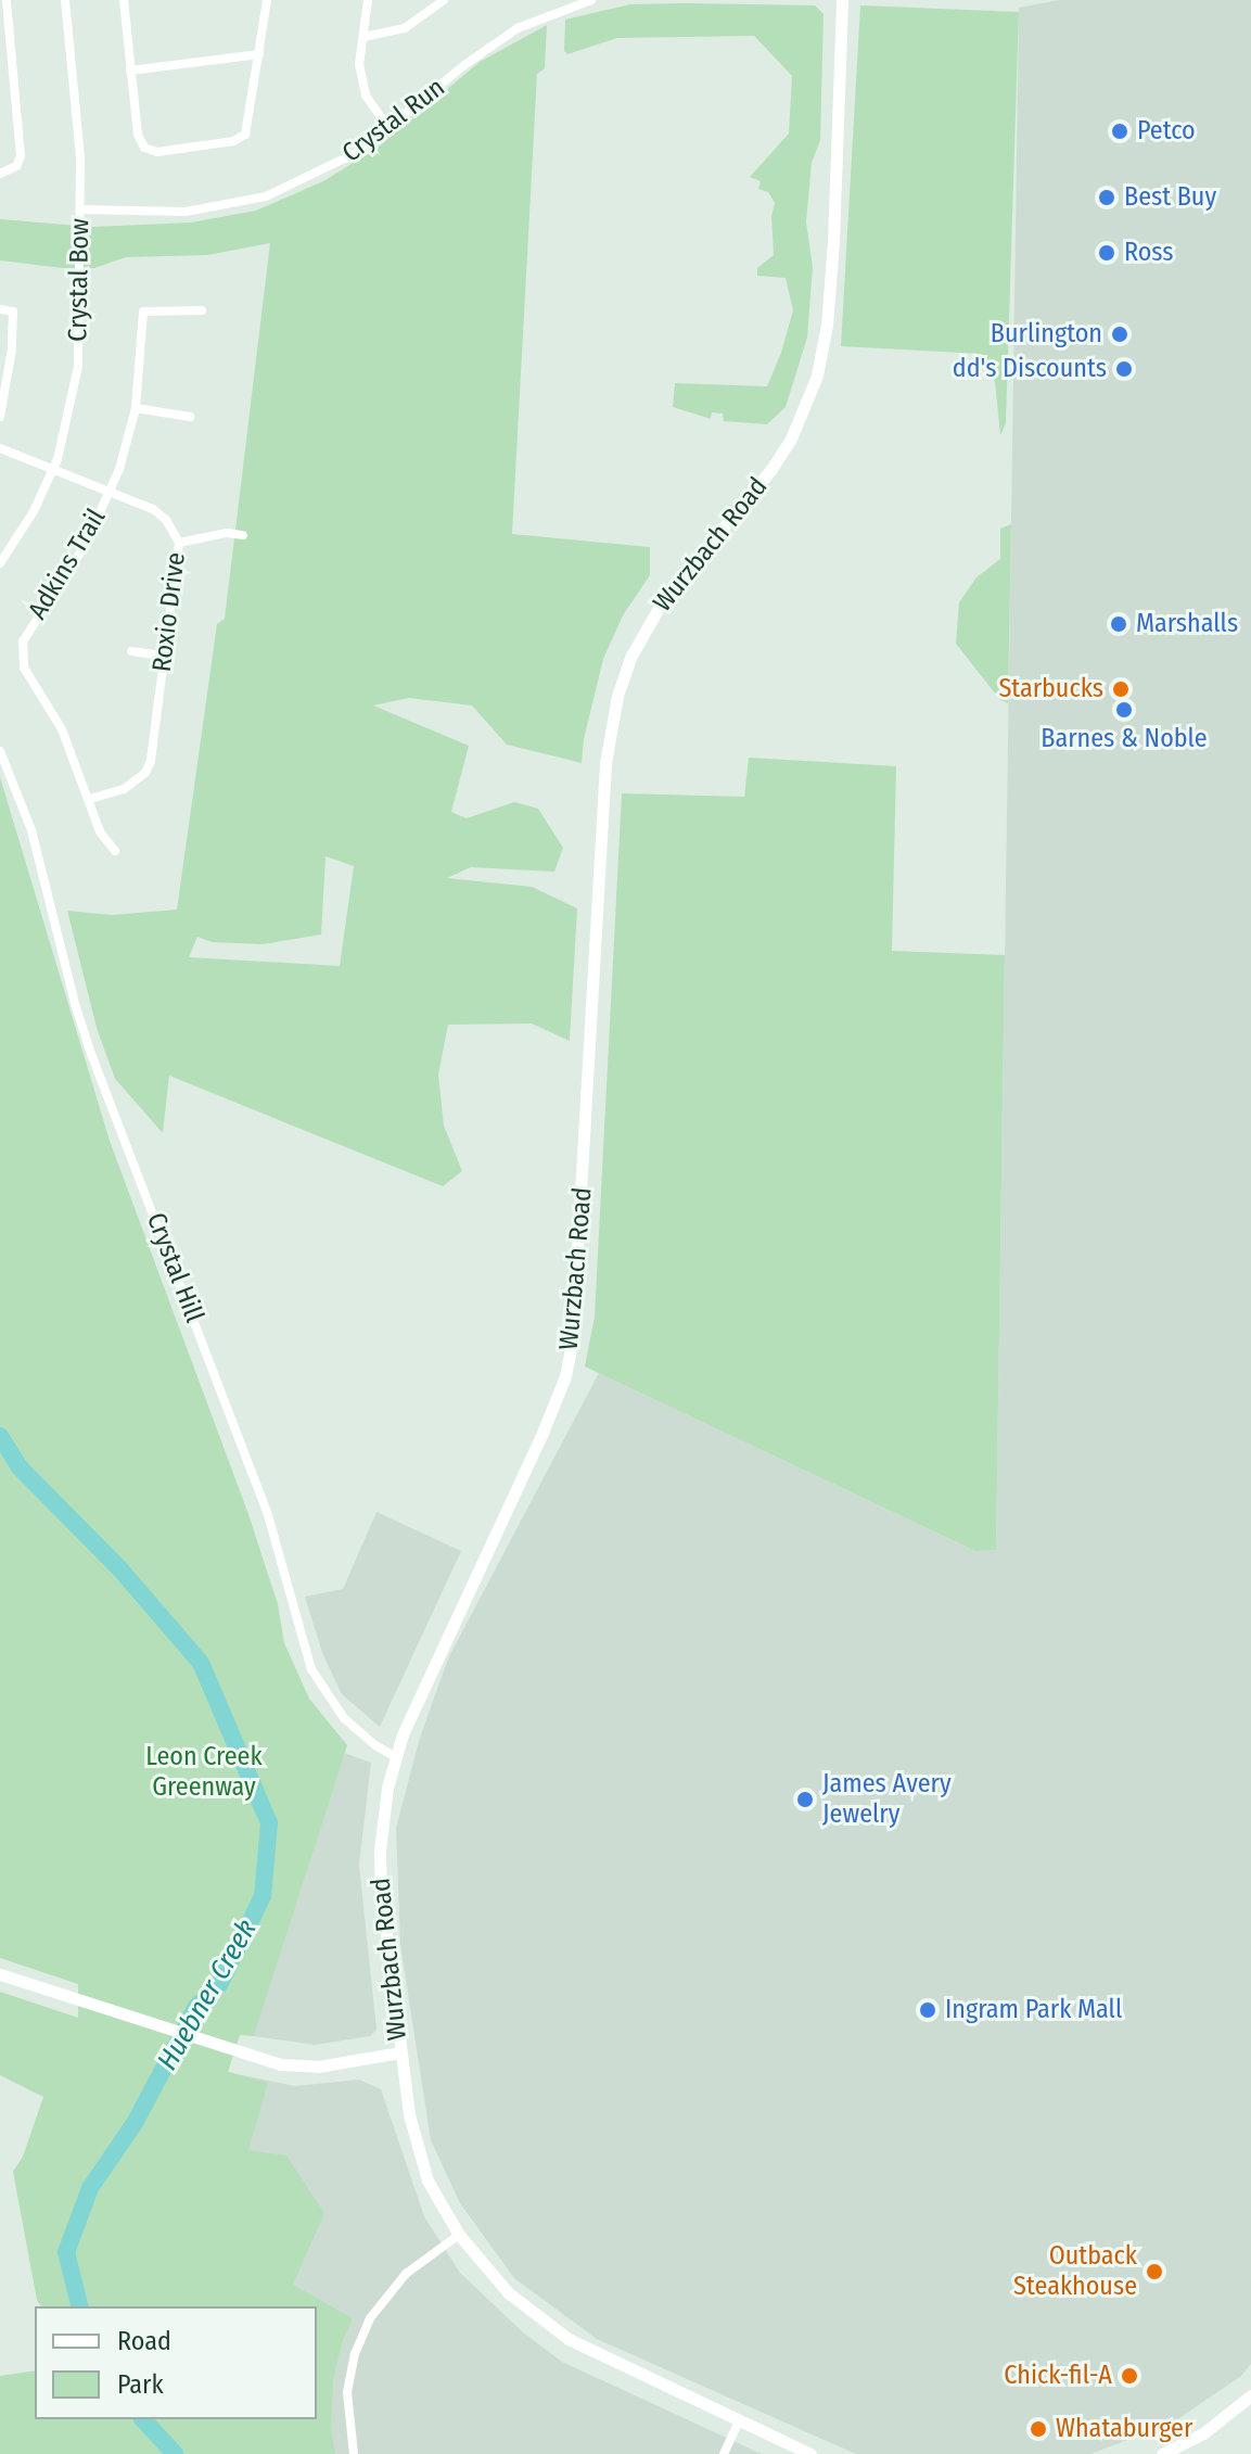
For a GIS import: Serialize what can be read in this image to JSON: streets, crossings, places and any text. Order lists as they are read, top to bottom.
{
  "streets": {
    "main road": ["Wurzbach Road"],
    "street": [
      "Crystal Run",
      "Crystal Bow",
      "Adkins Trail",
      "Roxio Drive",
      "Crystal Hill"
    ]
  },
  "crossings": [
    ["Crystal Run", "Crystal Bow"],
    ["Crystal Bow", "Roxio Drive"],
    ["Wurzbach Road", "Crystal Hill"],
    ["Adkins Trail", "Roxio Drive"]
  ],
  "water": ["Huebner Creek"],
  "parks": ["Leon Creek Greenway"],
  "places": [
    "Petco",
    "Best Buy",
    "Ross",
    "Burlington",
    "dd's Discounts",
    "Marshalls",
    "Starbucks",
    "Barnes & Noble",
    "James Avery Jewelry",
    "Ingram Park Mall",
    "Outback Steakhouse",
    "Chick-fil-A",
    "Whataburger"
  ],
  "legend": ["Road", "Park"]
}
